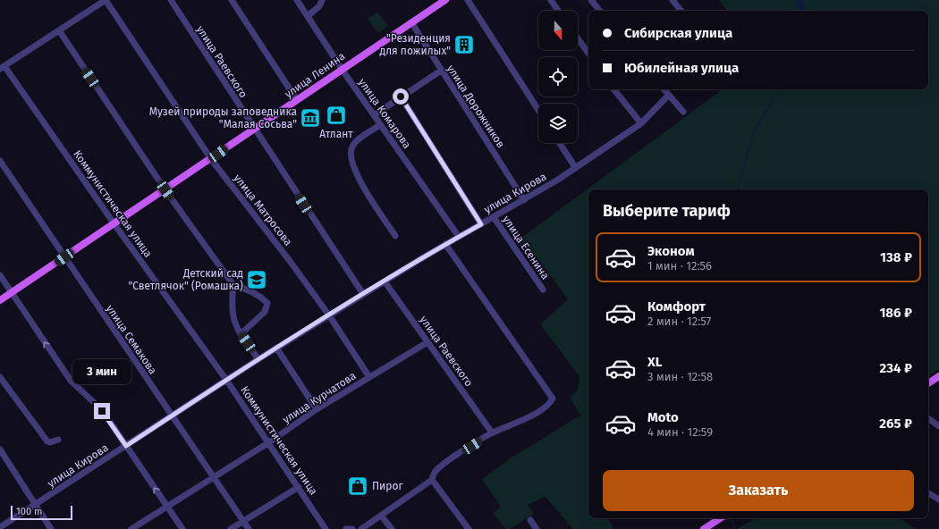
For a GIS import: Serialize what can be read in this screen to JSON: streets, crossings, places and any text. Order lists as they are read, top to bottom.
{
  "streets": {
    "main road": ["улица Ленина"],
    "street": [
      "улица Раевского",
      "улица Дорожников",
      "улица Комарова",
      "улица Кирова",
      "Коммунистическая улица",
      "улица Матросова",
      "улица Есенина",
      "улица Семакова",
      "улица Курчатова"
    ]
  },
  "crossings": [
    ["улица Раевского", "улица Ленина"],
    ["улица Раевского", "улица Кирова"],
    ["улица Раевского", "улица Курчатова"],
    ["улица Ленина", "улица Дорожников"],
    ["улица Ленина", "улица Комарова"],
    ["улица Ленина", "Коммунистическая улица"],
    ["улица Ленина", "улица Матросова"],
    ["улица Ленина", "улица Семакова"],
    ["улица Дорожников", "улица Кирова"],
    ["улица Комарова", "улица Кирова"],
    ["улица Кирова", "Коммунистическая улица"],
    ["улица Кирова", "улица Матросова"],
    ["улица Кирова", "улица Есенина"],
    ["улица Кирова", "улица Семакова"],
    ["Коммунистическая улица", "улица Курчатова"],
    ["улица Матросова", "улица Курчатова"],
    ["улица Семакова", "улица Курчатова"]
  ],
  "places": {
    "building": ["\"Резиденция для пожилых\""],
    "shop": ["Атлант", "Пирог"],
    "museum": ["Музей природы заповедника \"Малая Сосьва\""],
    "school or university": ["Детский сад \"Светлячок\" (Ромашка)"]
  },
  "scale_bar": "100 m",
  "north": "bottom",
  "page": {
    "banner": ["Сибирская улица", "Юбилейная улица"],
    "heading": "Выберите тариф",
    "list": [
      {
        "name": "Эконом",
        "note": "1 мин · 12:56",
        "value": "138 ₽"
      },
      {
        "name": "Комфорт",
        "note": "2 мин · 12:57",
        "value": "186 ₽"
      },
      {
        "name": "XL",
        "note": "3 мин · 12:58",
        "value": "234 ₽"
      },
      {
        "name": "Moto",
        "note": "4 мин · 12:59",
        "value": "265 ₽"
      }
    ],
    "bubble": "3 мин",
    "buttons": "Заказать",
    "scale": "100 m"
  }
}
